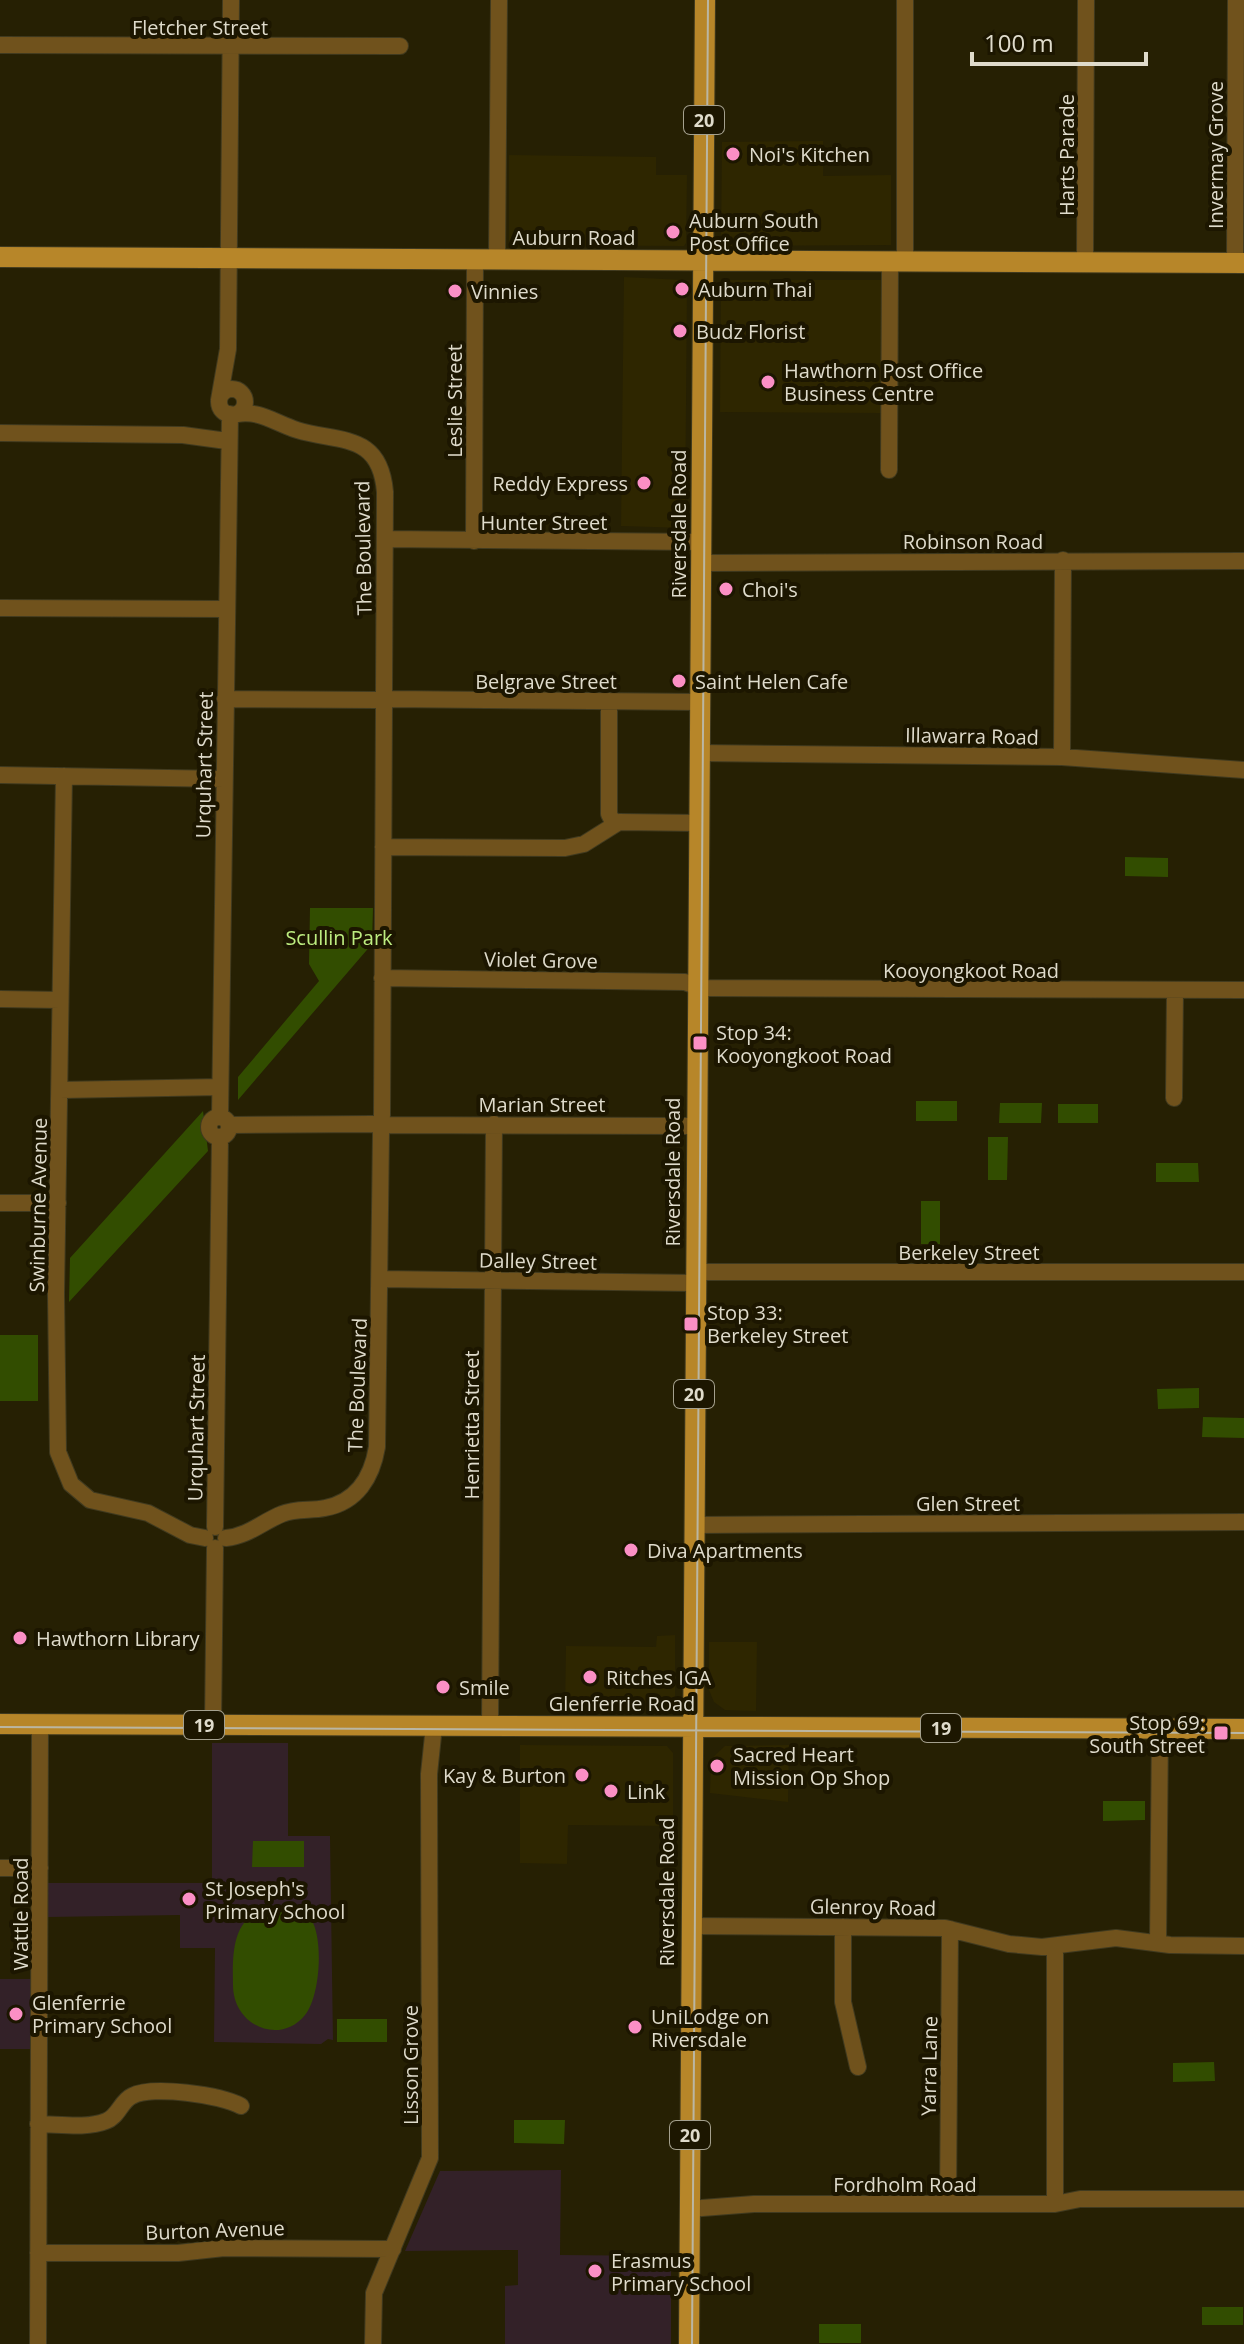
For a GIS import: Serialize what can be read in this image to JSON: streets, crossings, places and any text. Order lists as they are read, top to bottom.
{
  "streets": {
    "main road": [
      "20",
      "Auburn Road",
      "Riversdale Road",
      "Glenferrie Road",
      "19"
    ],
    "street": [
      "Fletcher Street",
      "Harts Parade",
      "Invermay Grove",
      "Leslie Street",
      "Hunter Street",
      "Robinson Road",
      "The Boulevard",
      "Belgrave Street",
      "Illawarra Road",
      "Urquhart Street",
      "Violet Grove",
      "Kooyongkoot Road",
      "Marian Street",
      "Swinburne Avenue",
      "Berkeley Street",
      "Dalley Street",
      "Henrietta Street",
      "Glen Street",
      "Glenroy Road",
      "Wattle Road",
      "Lisson Grove",
      "Yarra Lane",
      "Fordholm Road",
      "Burton Avenue"
    ]
  },
  "crossings": [
    ["Harts Parade", "Auburn Road"],
    ["Invermay Grove", "Auburn Road"],
    ["Auburn Road", "Leslie Street"],
    ["Auburn Road", "Riversdale Road"],
    ["Leslie Street", "Hunter Street"],
    ["Hunter Street", "Riversdale Road"],
    ["Hunter Street", "Robinson Road"],
    ["Hunter Street", "The Boulevard"],
    ["Riversdale Road", "Robinson Road"],
    ["Riversdale Road", "Belgrave Street"],
    ["Riversdale Road", "Illawarra Road"],
    ["Riversdale Road", "Violet Grove"],
    ["Riversdale Road", "Kooyongkoot Road"],
    ["Riversdale Road", "Marian Street"],
    ["Riversdale Road", "Berkeley Street"],
    ["Riversdale Road", "Dalley Street"],
    ["Riversdale Road", "Glen Street"],
    ["Riversdale Road", "Glenferrie Road"],
    ["Riversdale Road", "Glenroy Road"],
    ["Riversdale Road", "Fordholm Road"],
    ["The Boulevard", "Belgrave Street"],
    ["The Boulevard", "Urquhart Street"],
    ["The Boulevard", "Violet Grove"],
    ["The Boulevard", "Marian Street"],
    ["The Boulevard", "Swinburne Avenue"],
    ["The Boulevard", "Dalley Street"],
    ["Belgrave Street", "Urquhart Street"],
    ["Urquhart Street", "Marian Street"],
    ["Urquhart Street", "Swinburne Avenue"],
    ["Urquhart Street", "Glenferrie Road"],
    ["Violet Grove", "Kooyongkoot Road"],
    ["Marian Street", "Henrietta Street"],
    ["Berkeley Street", "Dalley Street"],
    ["Dalley Street", "Henrietta Street"],
    ["Henrietta Street", "Glenferrie Road"],
    ["Glenferrie Road", "Wattle Road"],
    ["Glenferrie Road", "Lisson Grove"],
    ["Glenroy Road", "Yarra Lane"],
    ["Wattle Road", "Burton Avenue"],
    ["Lisson Grove", "Burton Avenue"],
    ["Yarra Lane", "Fordholm Road"]
  ],
  "parks": ["Scullin Park"],
  "places": {
    "other": [
      "Noi's Kitchen",
      "Auburn South Post Office",
      "Auburn Thai",
      "Vinnies",
      "Budz Florist",
      "Hawthorn Post Office Business Centre",
      "Reddy Express",
      "Choi's",
      "Saint Helen Cafe",
      "Diva Apartments",
      "Hawthorn Library",
      "Ritches IGA",
      "Smile",
      "Sacred Heart Mission Op Shop",
      "Kay & Burton",
      "Link",
      "St Joseph's Primary School",
      "Glenferrie Primary School",
      "UniLodge on Riversdale",
      "Erasmus Primary School"
    ],
    "transit": ["Stop 34: Kooyongkoot Road", "Stop 33: Berkeley Street", "Stop 69: South Street"]
  },
  "scale_bar": "100 m"
}
